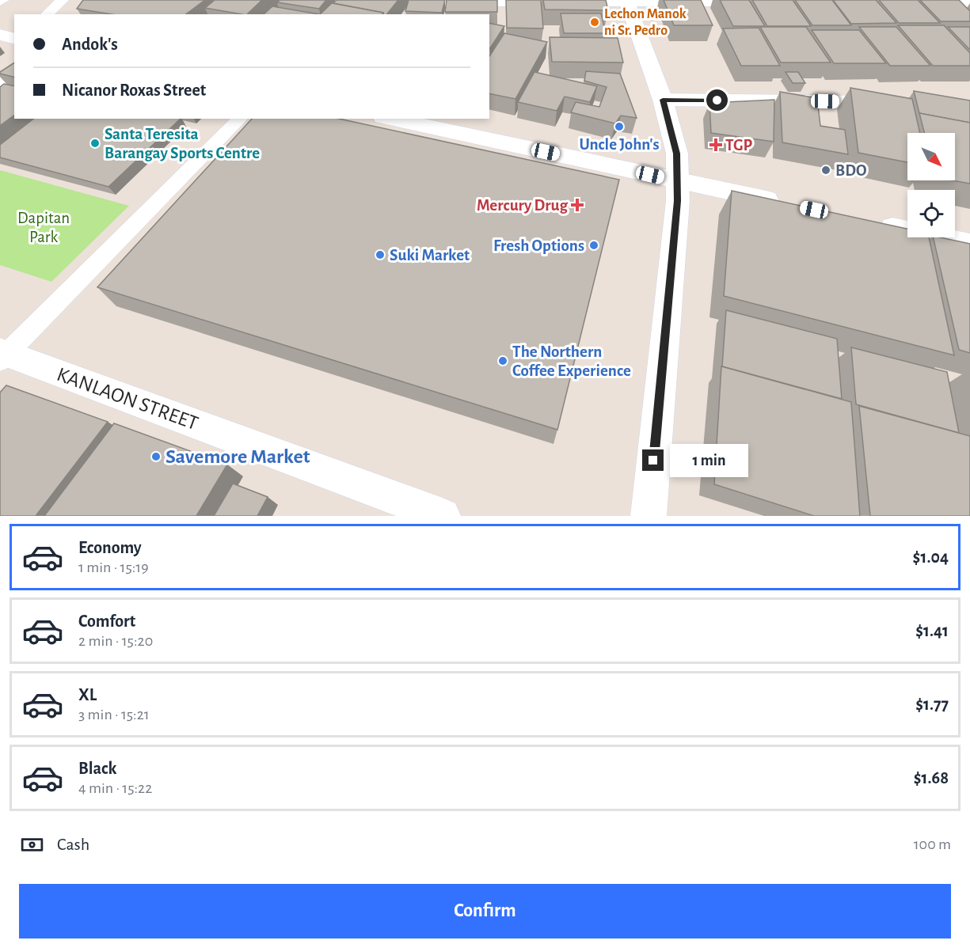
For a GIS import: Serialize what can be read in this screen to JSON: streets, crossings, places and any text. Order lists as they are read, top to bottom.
{
  "streets": {
    "street": ["KANLAON STREET"]
  },
  "parks": ["Dapitan Park"],
  "places": {
    "other": [
      "Lechon Manok ni Sr. Pedro",
      "Uncle John's",
      "Santa Teresita Barangay Sports Centre",
      "BDO",
      "Fresh Options",
      "Suki Market",
      "The Northern Coffee Experience",
      "Savemore Market"
    ],
    "health": ["TGP", "Mercury Drug"]
  },
  "north": "bottom right",
  "page": {
    "banner": ["Andok's", "Nicanor Roxas Street"],
    "bubble": "1 min",
    "list": [
      {
        "name": "Economy",
        "note": "1 min · 15:19",
        "value": "$1.04"
      },
      {
        "name": "Comfort",
        "note": "2 min · 15:20",
        "value": "$1.41"
      },
      {
        "name": "XL",
        "note": "3 min · 15:21",
        "value": "$1.77"
      },
      {
        "name": "Black",
        "note": "4 min · 15:22",
        "value": "$1.68"
      }
    ],
    "pay": ["Cash", "100 m"],
    "buttons": "Confirm"
  }
}
